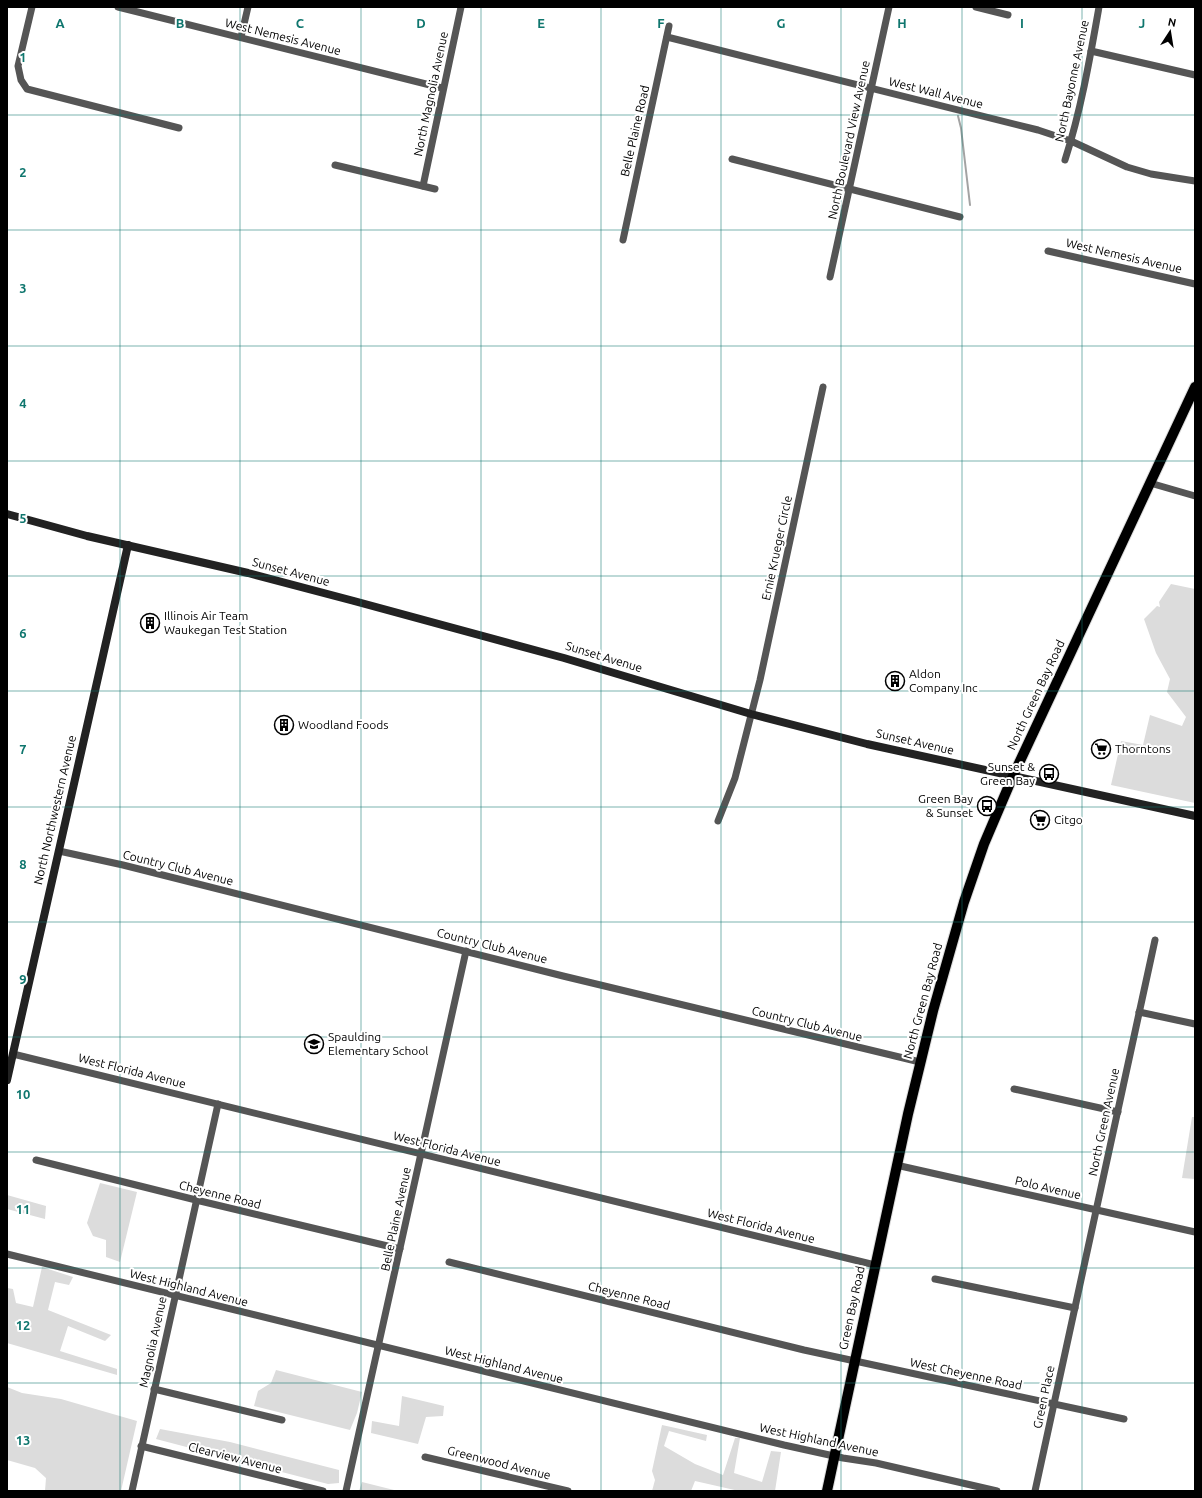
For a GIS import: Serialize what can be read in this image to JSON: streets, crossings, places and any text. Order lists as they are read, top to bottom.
{
  "streets": {
    "main road": ["North Green Bay Road", "Green Bay Road"],
    "street": [
      "West Nemesis Avenue",
      "North Bayonne Avenue",
      "West Wall Avenue",
      "North Magnolia Avenue",
      "Belle Plaine Road",
      "North Boulevard View Avenue",
      "Ernie Krueger Circle",
      "Sunset Avenue",
      "North Northwestern Avenue",
      "Country Club Avenue",
      "West Florida Avenue",
      "North Green Avenue",
      "Polo Avenue",
      "Cheyenne Road",
      "Belle Plaine Avenue",
      "West Highland Avenue",
      "Magnolia Avenue",
      "West Cheyenne Road",
      "Green Place",
      "Clearview Avenue",
      "Greenwood Avenue"
    ]
  },
  "crossings": [
    ["West Nemesis Avenue", "North Magnolia Avenue"],
    ["North Bayonne Avenue", "West Wall Avenue"],
    ["West Wall Avenue", "Belle Plaine Road"],
    ["West Wall Avenue", "North Boulevard View Avenue"],
    ["Ernie Krueger Circle", "Sunset Avenue"],
    ["Sunset Avenue", "North Green Bay Road"],
    ["Sunset Avenue", "North Northwestern Avenue"],
    ["North Green Bay Road", "Country Club Avenue"],
    ["North Green Bay Road", "Polo Avenue"],
    ["North Green Bay Road", "Green Bay Road"],
    ["North Northwestern Avenue", "Country Club Avenue"],
    ["North Northwestern Avenue", "West Florida Avenue"],
    ["Country Club Avenue", "Belle Plaine Avenue"],
    ["West Florida Avenue", "Belle Plaine Avenue"],
    ["West Florida Avenue", "Green Bay Road"],
    ["West Florida Avenue", "Magnolia Avenue"],
    ["North Green Avenue", "Polo Avenue"],
    ["North Green Avenue", "Green Place"],
    ["Polo Avenue", "Green Bay Road"],
    ["Cheyenne Road", "Belle Plaine Avenue"],
    ["Cheyenne Road", "Magnolia Avenue"],
    ["Cheyenne Road", "West Cheyenne Road"],
    ["Belle Plaine Avenue", "West Highland Avenue"],
    ["West Highland Avenue", "Green Bay Road"],
    ["West Highland Avenue", "Magnolia Avenue"],
    ["Green Bay Road", "West Cheyenne Road"],
    ["Magnolia Avenue", "Clearview Avenue"],
    ["West Cheyenne Road", "Green Place"]
  ],
  "places": {
    "building": ["Illinois Air Team Waukegan Test Station", "Aldon Company Inc", "Woodland Foods"],
    "supermarket": ["Thorntons", "Citgo"],
    "bus stop": ["Sunset & Green Bay", "Green Bay & Sunset"],
    "school or university": ["Spaulding Elementary School"]
  },
  "north": "top",
  "grid": {
    "columns": [
      "A",
      "B",
      "C",
      "D",
      "E",
      "F",
      "G",
      "H",
      "I",
      "J"
    ],
    "rows": [
      "1",
      "2",
      "3",
      "4",
      "5",
      "6",
      "7",
      "8",
      "9",
      "10",
      "11",
      "12",
      "13"
    ]
  }
}
